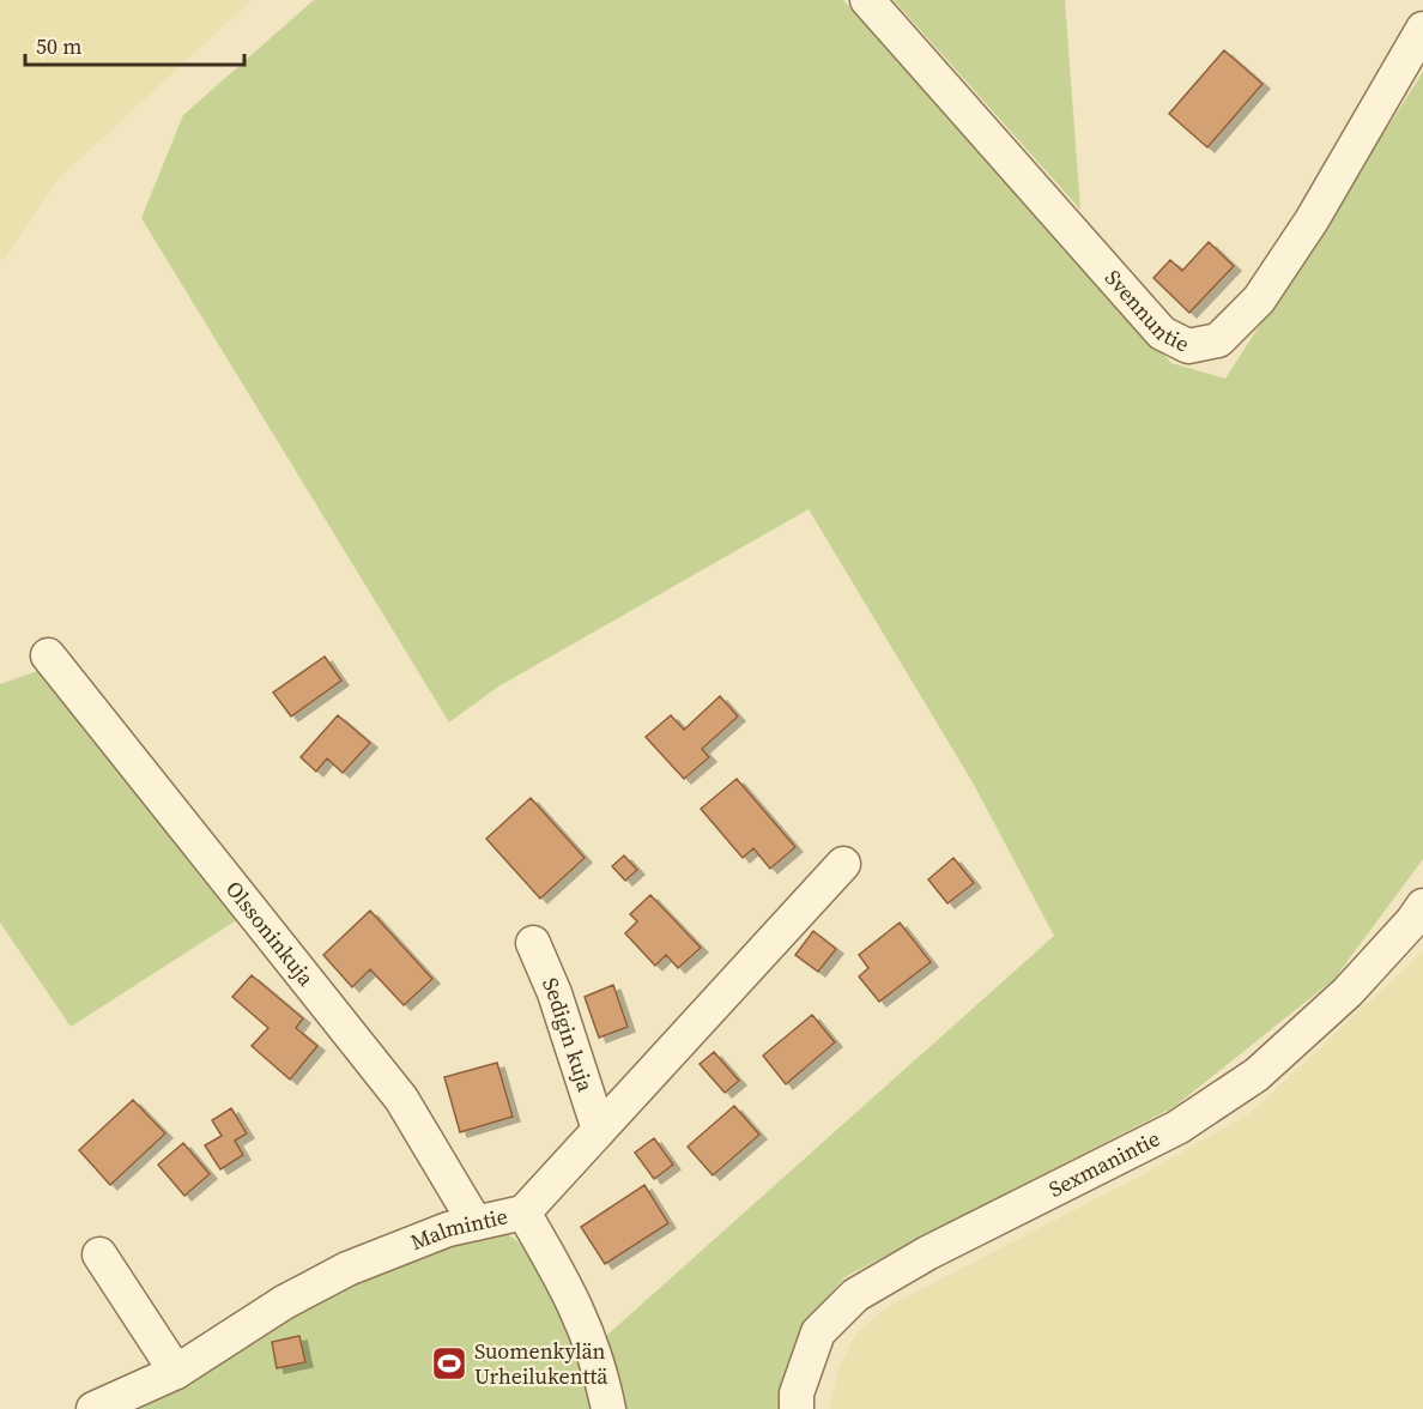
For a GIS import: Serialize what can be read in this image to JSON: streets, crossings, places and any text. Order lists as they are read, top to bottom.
{
  "streets": {
    "street": [
      "Svennuntie",
      "Olssoninkuja",
      "Sedigin kuja",
      "Sexmanintie",
      "Malmintie"
    ]
  },
  "crossings": [
    ["Olssoninkuja", "Malmintie"],
    ["Sedigin kuja", "Malmintie"]
  ],
  "places": {
    "sports": ["Suomenkylän Urheilukenttä"]
  },
  "scale_bar": "50 m"
}
